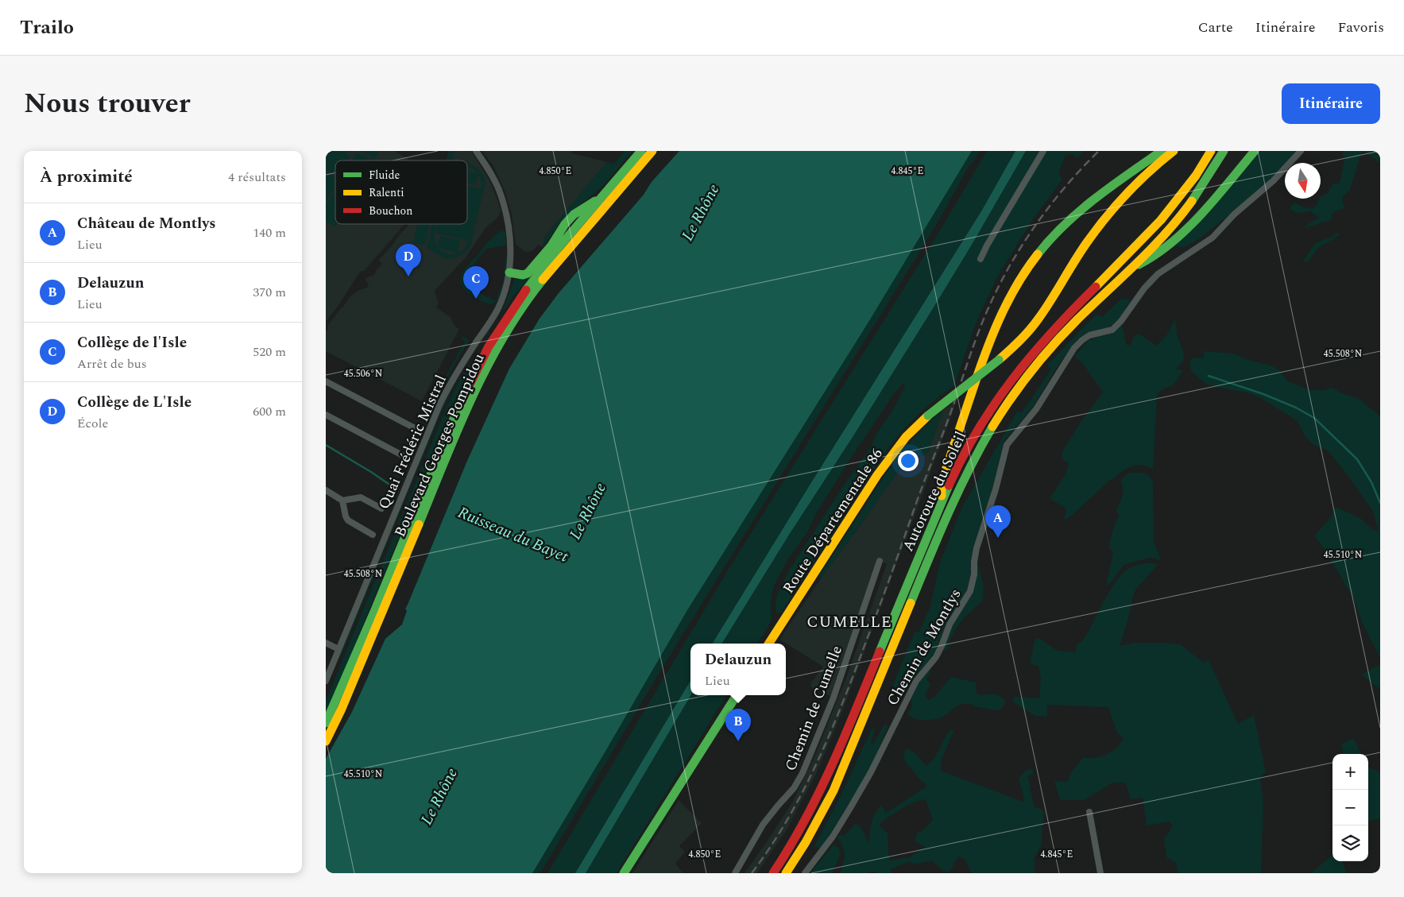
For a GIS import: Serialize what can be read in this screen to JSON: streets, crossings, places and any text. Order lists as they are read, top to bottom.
{
  "streets": {
    "main road": ["Boulevard Georges Pompidou", "Autoroute du Soleil", "Route Départementale 86"],
    "street": ["Quai Frédéric Mistral", "Chemin de Montlys", "Chemin de Cumelle"]
  },
  "districts": ["CUMELLE"],
  "water": ["Le Rhône", "Ruisseau du Bayet"],
  "legend": ["Fluide", "Ralenti", "Bouchon"],
  "north": "bottom",
  "page": {
    "header": "Trailo",
    "nav": ["Carte", "Itinéraire", "Favoris"],
    "title": "Nous trouver",
    "buttons": "Itinéraire",
    "heading": ["À proximité", "4 résultats"],
    "list": [
      {
        "mark": "A",
        "name": "Château de Montlys",
        "note": "Lieu",
        "value": "140 m"
      },
      {
        "mark": "B",
        "name": "Delauzun",
        "note": "Lieu",
        "value": "370 m"
      },
      {
        "mark": "C",
        "name": "Collège de l'Isle",
        "note": "Arrêt de bus",
        "value": "520 m"
      },
      {
        "mark": "D",
        "name": "Collège de L'Isle",
        "note": "École",
        "value": "600 m"
      }
    ],
    "pins": [
      "D",
      "C",
      "A",
      "B"
    ],
    "popup": ["Delauzun", "Lieu"],
    "map_buttons": ["+", "−"]
  },
  "coordinates": [
    "4.850°E",
    "4.845°E",
    "45.508°N",
    "45.506°N",
    "45.510°N"
  ]
}
